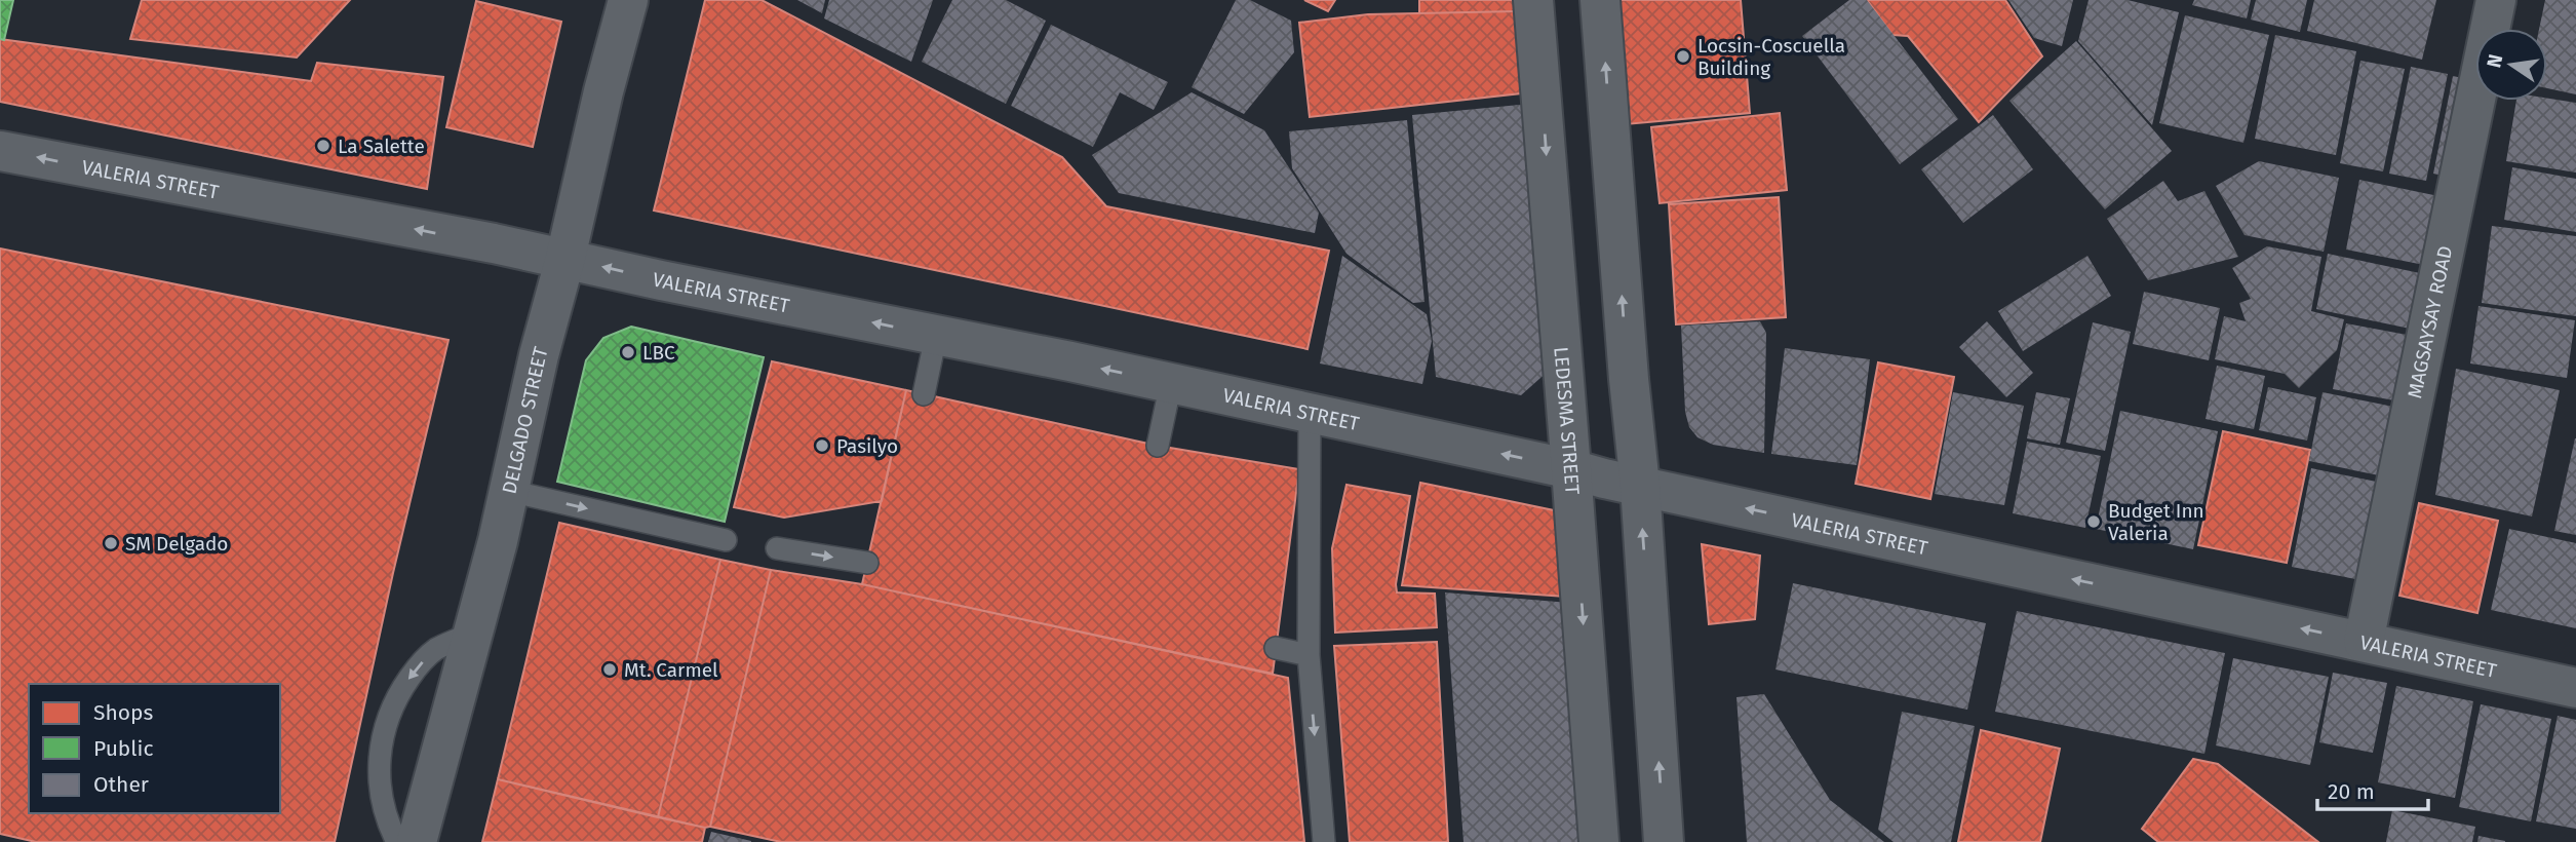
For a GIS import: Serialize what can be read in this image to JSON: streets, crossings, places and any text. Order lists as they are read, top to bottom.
{
  "streets": {
    "street": [
      "VALERIA STREET",
      "MAGSAYSAY ROAD",
      "LEDESMA STREET",
      "DELGADO STREET"
    ]
  },
  "crossings": [
    ["VALERIA STREET", "MAGSAYSAY ROAD"],
    ["VALERIA STREET", "LEDESMA STREET"],
    ["VALERIA STREET", "DELGADO STREET"]
  ],
  "one_way": ["VALERIA STREET"],
  "places": [
    "Locsin-Coscuella Building",
    "La Salette",
    "LBC",
    "Pasilyo",
    "Budget Inn Valeria",
    "SM Delgado",
    "Mt. Carmel"
  ],
  "legend": ["Shops", "Public", "Other"],
  "scale_bar": "20 m",
  "north": "left"
}
